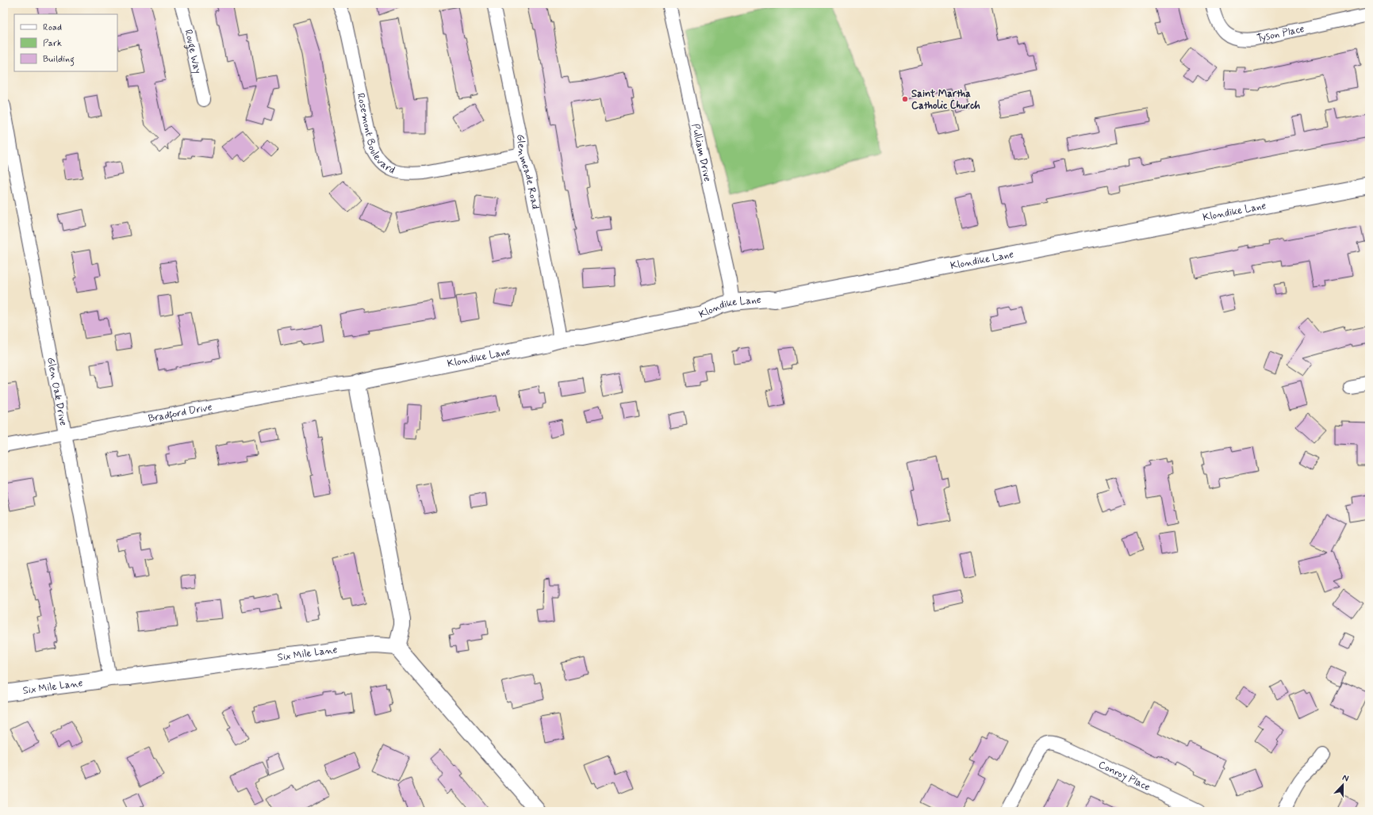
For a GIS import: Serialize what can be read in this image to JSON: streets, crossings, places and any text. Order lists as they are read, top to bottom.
{
  "streets": {
    "street": [
      "Tyson Place",
      "Rouge Way",
      "Rosemont Boulevard",
      "Pulliam Drive",
      "Glenmeade Road",
      "Klondike Lane",
      "Glen Oak Drive",
      "Bradford Drive",
      "Six Mile Lane",
      "Conroy Place"
    ]
  },
  "crossings": [
    ["Rosemont Boulevard", "Glenmeade Road"],
    ["Pulliam Drive", "Klondike Lane"],
    ["Glenmeade Road", "Klondike Lane"],
    ["Klondike Lane", "Bradford Drive"],
    ["Glen Oak Drive", "Bradford Drive"],
    ["Glen Oak Drive", "Six Mile Lane"]
  ],
  "places": ["Saint Martha Catholic Church"],
  "legend": ["Road", "Park", "Building"],
  "north": "top"
}
